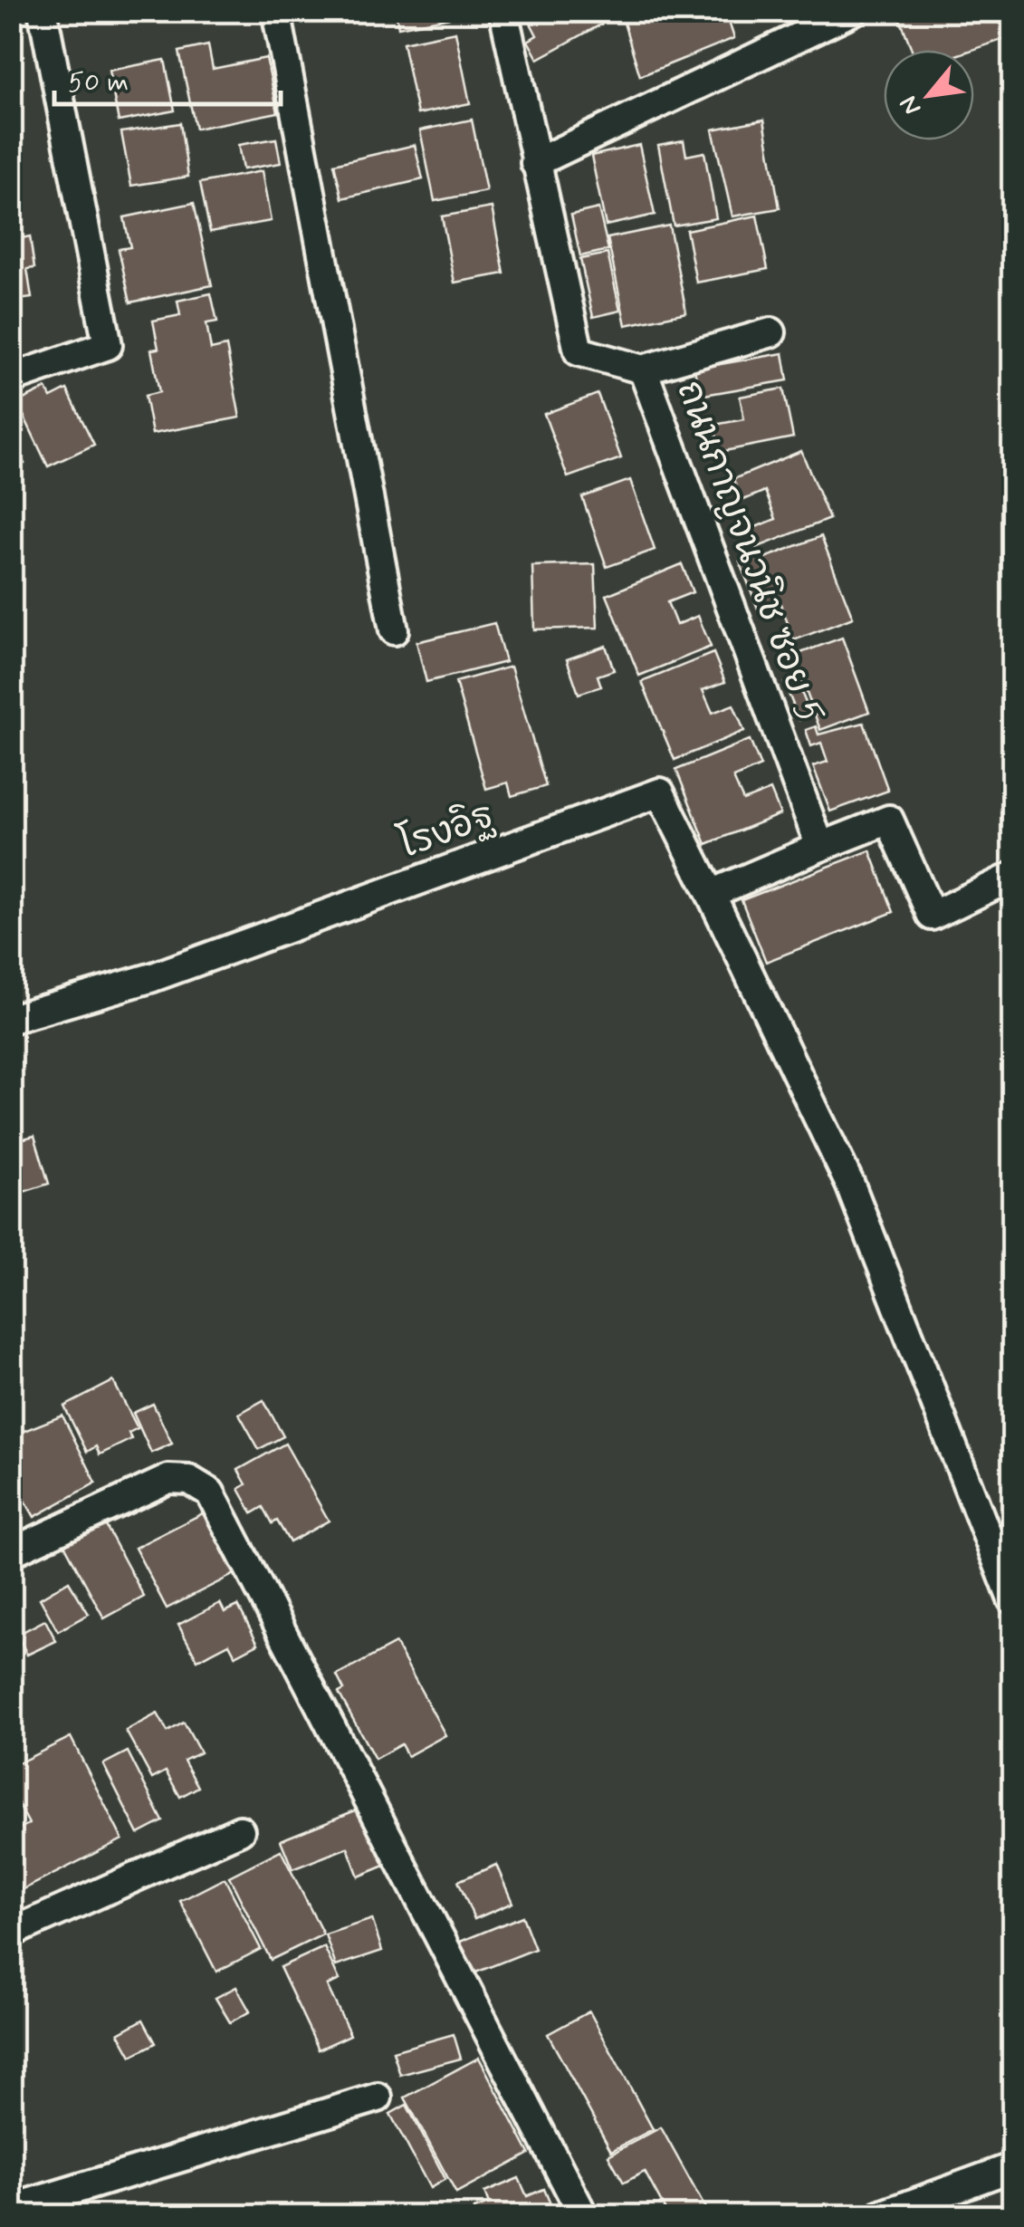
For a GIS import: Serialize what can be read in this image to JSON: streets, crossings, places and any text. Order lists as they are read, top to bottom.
{
  "streets": {
    "street": ["ถนนกาญจนวนิช ซอย 5", "โรงอิฐ"]
  },
  "scale_bar": "50 m",
  "north": "bottom left"
}
